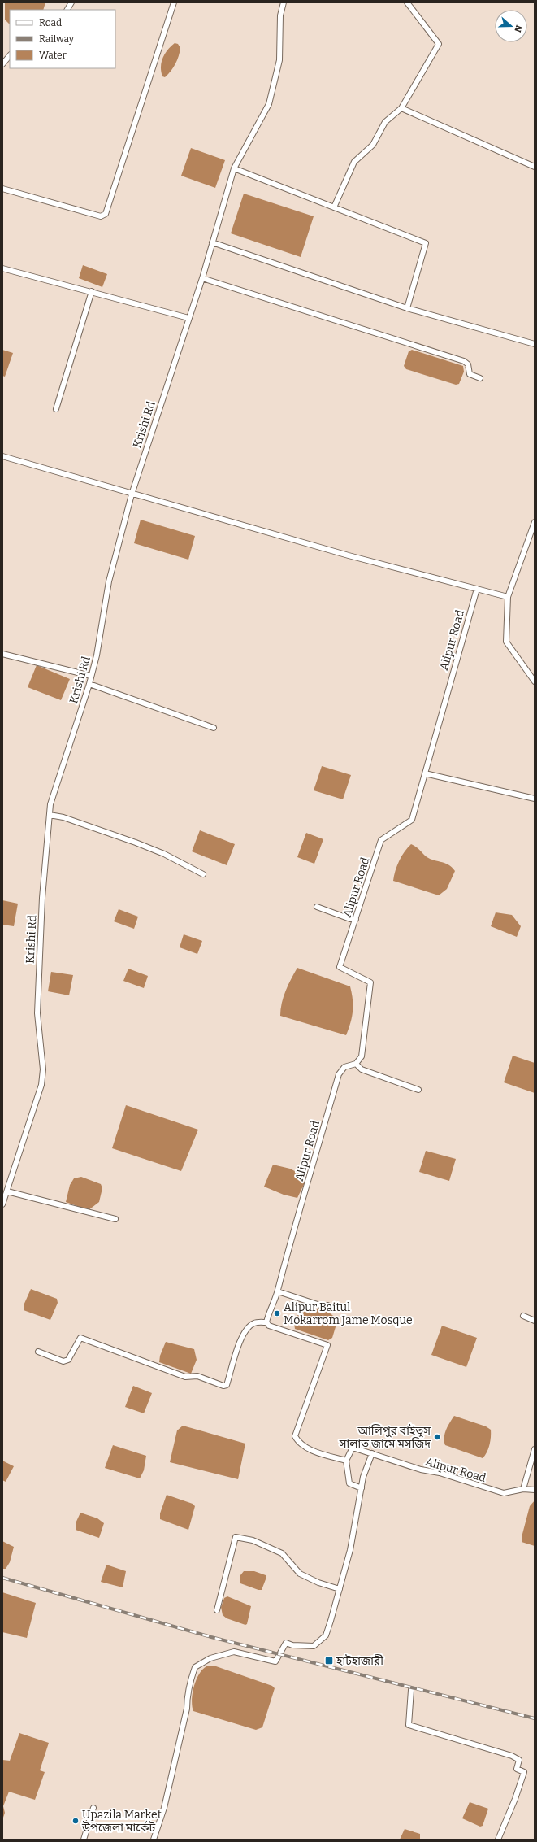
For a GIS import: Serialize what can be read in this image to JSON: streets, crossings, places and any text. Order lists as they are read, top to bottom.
{
  "streets": {
    "street": ["Krishi Rd", "Alipur Road"]
  },
  "places": {
    "other": ["Alipur Baitul Mokarrom Jame Mosque", "আলিপুর বাইতুস সালাত জামে মসজিদ", "Upazila Market উপজেলা মার্কেট"],
    "transit": ["হাটহাজারী"]
  },
  "legend": ["Road", "Railway", "Water"],
  "north": "right"
}
